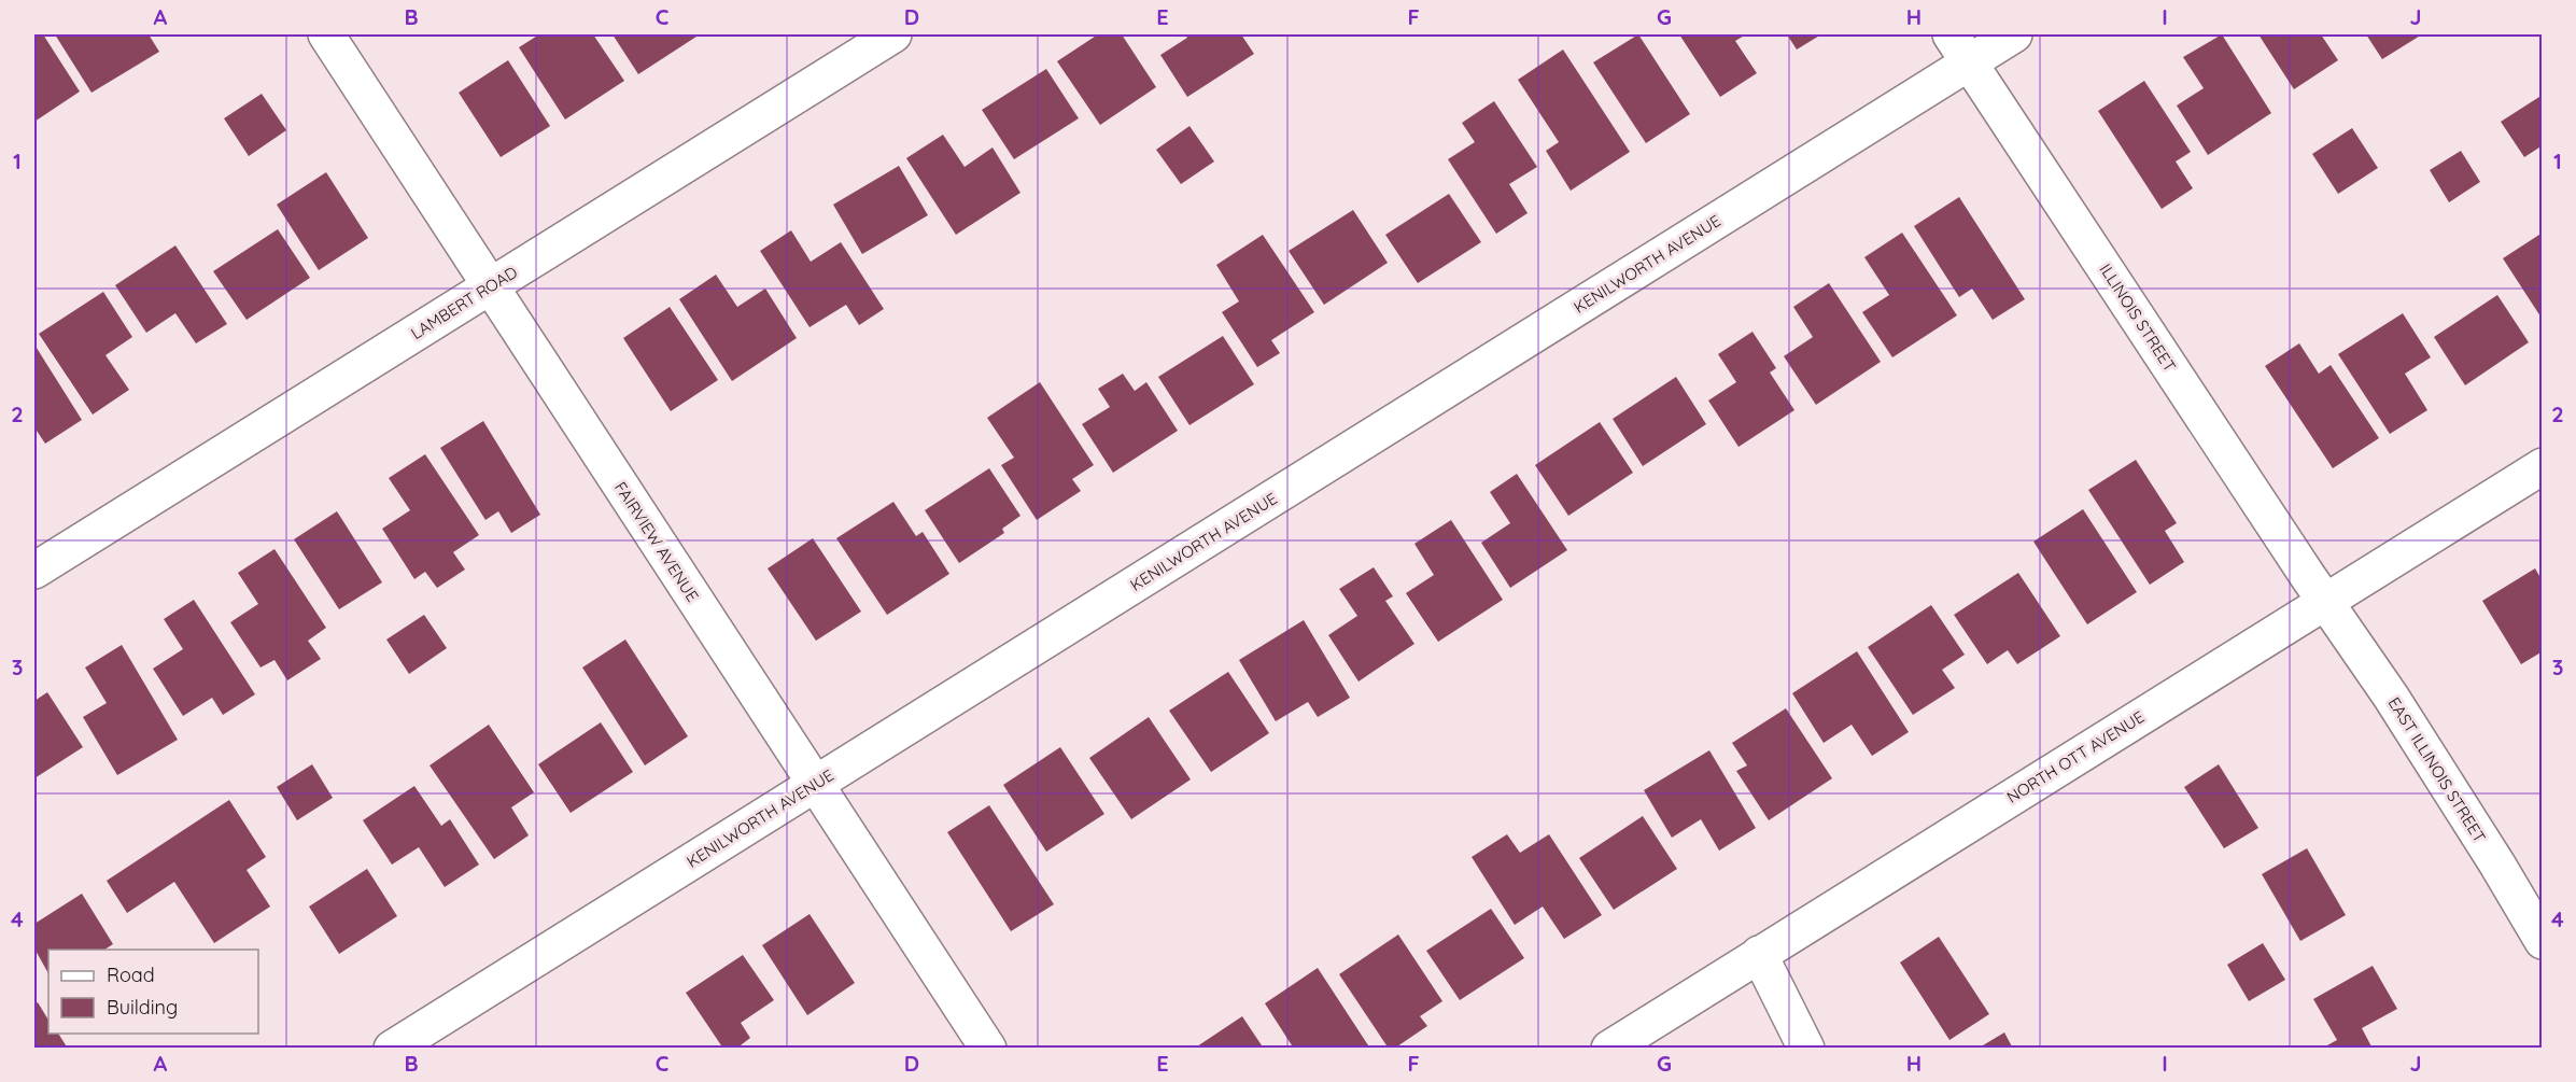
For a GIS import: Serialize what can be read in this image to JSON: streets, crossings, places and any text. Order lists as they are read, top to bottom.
{
  "streets": {
    "street": [
      "KENILWORTH AVENUE",
      "LAMBERT ROAD",
      "ILLINOIS STREET",
      "FAIRVIEW AVENUE",
      "NORTH OTT AVENUE",
      "EAST ILLINOIS STREET"
    ]
  },
  "crossings": [
    ["KENILWORTH AVENUE", "ILLINOIS STREET"],
    ["KENILWORTH AVENUE", "FAIRVIEW AVENUE"],
    ["LAMBERT ROAD", "FAIRVIEW AVENUE"],
    ["ILLINOIS STREET", "NORTH OTT AVENUE"],
    ["ILLINOIS STREET", "EAST ILLINOIS STREET"],
    ["NORTH OTT AVENUE", "EAST ILLINOIS STREET"]
  ],
  "legend": ["Road", "Building"],
  "grid": {
    "columns": [
      "A",
      "B",
      "C",
      "D",
      "E",
      "F",
      "G",
      "H",
      "I",
      "J"
    ],
    "rows": [
      "1",
      "2",
      "3",
      "4"
    ]
  }
}
